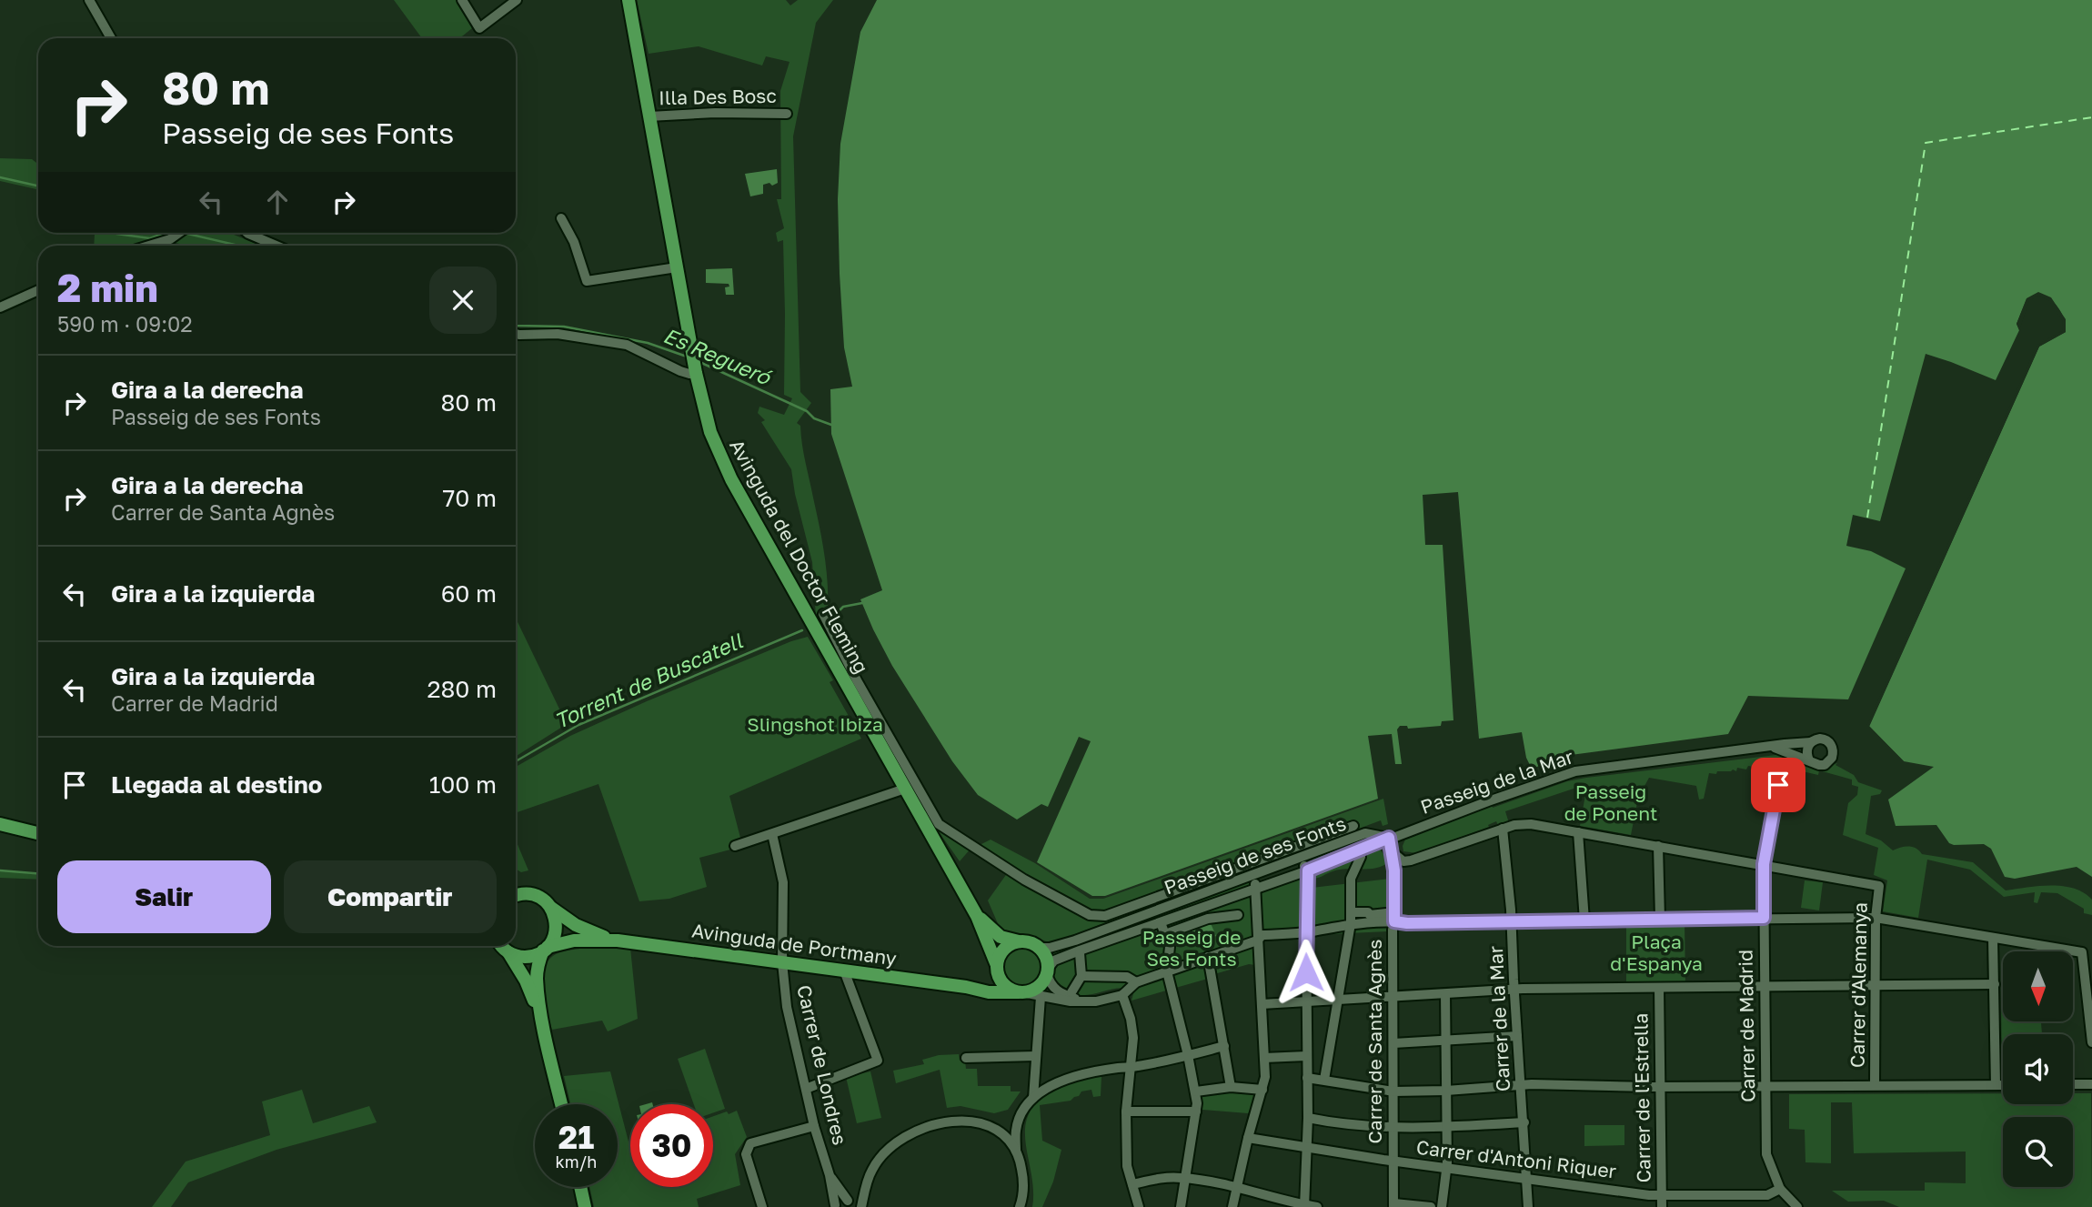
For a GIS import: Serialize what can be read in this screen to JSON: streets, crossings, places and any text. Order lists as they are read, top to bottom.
{
  "streets": {
    "main road": ["Avinguda del Doctor Fleming", "Avinguda de Portmany"],
    "street": [
      "Illa Des Bosc",
      "Passeig de la Mar",
      "Passeig de ses Fonts",
      "Carrer d'Alemanya",
      "Carrer de la Mar",
      "Carrer de Madrid",
      "Carrer de Santa Agnès",
      "Carrer de Londres",
      "Carrer de l'Estrella",
      "Carrer d'Antoni Riquer"
    ]
  },
  "crossings": [
    ["Illa Des Bosc", "Avinguda del Doctor Fleming"],
    ["Avinguda del Doctor Fleming", "Passeig de ses Fonts"],
    ["Avinguda del Doctor Fleming", "Avinguda de Portmany"],
    ["Passeig de la Mar", "Passeig de ses Fonts"],
    ["Passeig de la Mar", "Carrer de Santa Agnès"],
    ["Passeig de ses Fonts", "Avinguda de Portmany"],
    ["Passeig de ses Fonts", "Carrer de Santa Agnès"],
    ["Avinguda de Portmany", "Carrer de Londres"],
    ["Carrer d'Alemanya", "Carrer de Madrid"],
    ["Carrer de la Mar", "Carrer d'Antoni Riquer"],
    ["Carrer de Madrid", "Carrer d'Antoni Riquer"],
    ["Carrer de Santa Agnès", "Carrer d'Antoni Riquer"],
    ["Carrer de l'Estrella", "Carrer d'Antoni Riquer"]
  ],
  "water": ["Es Regueró", "Torrent de Buscatell"],
  "parks": [
    "Slingshot Ibiza",
    "Passeig de Ponent",
    "Passeig de Ses Fonts",
    "Plaça d'Espanya"
  ],
  "north": "bottom",
  "page": {
    "turn": ["80 m", "Passeig de ses Fonts"],
    "heading": ["2 min", "590 m · 09:02"],
    "list": [
      {
        "name": "Gira a la derecha",
        "note": "Passeig de ses Fonts",
        "value": "80 m"
      },
      {
        "name": "Gira a la derecha",
        "note": "Carrer de Santa Agnès",
        "value": "70 m"
      },
      {
        "name": "Gira a la izquierda",
        "value": "60 m"
      },
      {
        "name": "Gira a la izquierda",
        "note": "Carrer de Madrid",
        "value": "280 m"
      },
      {
        "name": "Llegada al destino",
        "value": "100 m"
      }
    ],
    "buttons": ["Salir", "Compartir"],
    "speed": "21 km/h",
    "limit": "30"
  }
}
